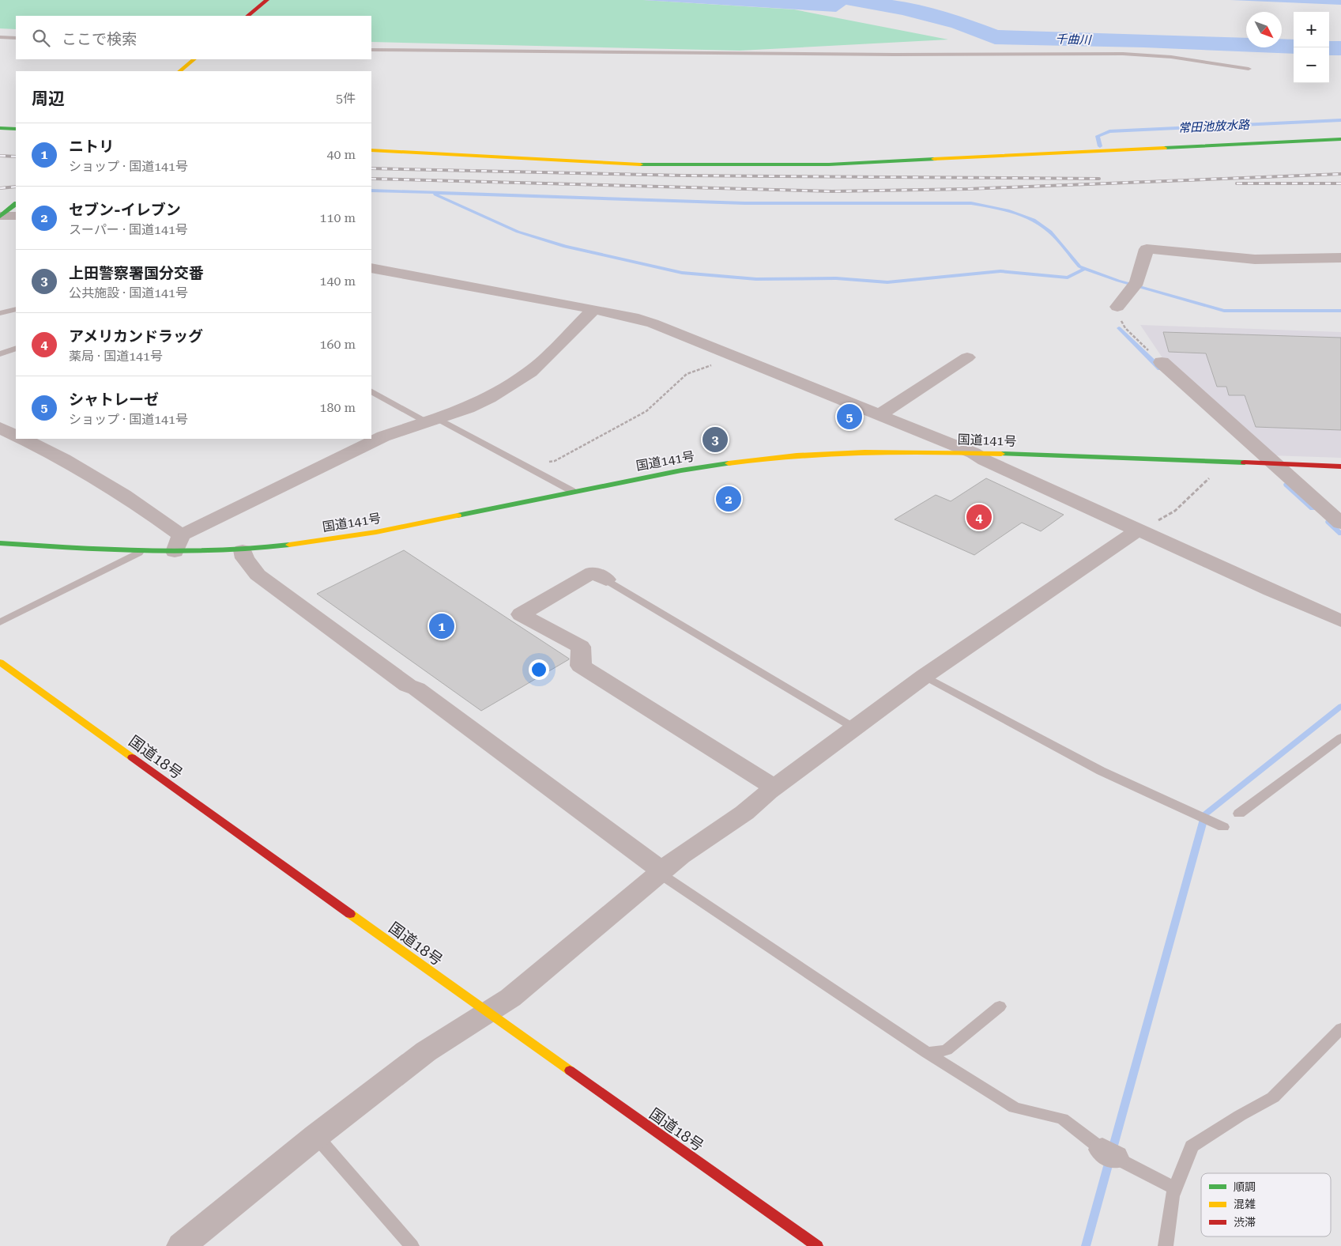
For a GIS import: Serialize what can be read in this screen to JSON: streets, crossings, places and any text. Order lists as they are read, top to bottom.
{
  "streets": {
    "main road": ["国道141号", "国道18号"]
  },
  "water": ["千曲川", "常田池放水路"],
  "legend": ["順調", "混雑", "渋滞"],
  "north": "bottom right",
  "page": {
    "map_buttons": ["+", "−"],
    "search": "ここで検索",
    "heading": ["周辺", "5件"],
    "list": [
      {
        "mark": "1",
        "name": "ニトリ",
        "note": "ショップ · 国道141号",
        "value": "40 m"
      },
      {
        "mark": "2",
        "name": "セブン-イレブン",
        "note": "スーパー · 国道141号",
        "value": "110 m"
      },
      {
        "mark": "3",
        "name": "上田警察署国分交番",
        "note": "公共施設 · 国道141号",
        "value": "140 m"
      },
      {
        "mark": "4",
        "name": "アメリカンドラッグ",
        "note": "薬局 · 国道141号",
        "value": "160 m"
      },
      {
        "mark": "5",
        "name": "シャトレーゼ",
        "note": "ショップ · 国道141号",
        "value": "180 m"
      }
    ],
    "pins": [
      "5",
      "3",
      "2",
      "4",
      "1"
    ]
  }
}
